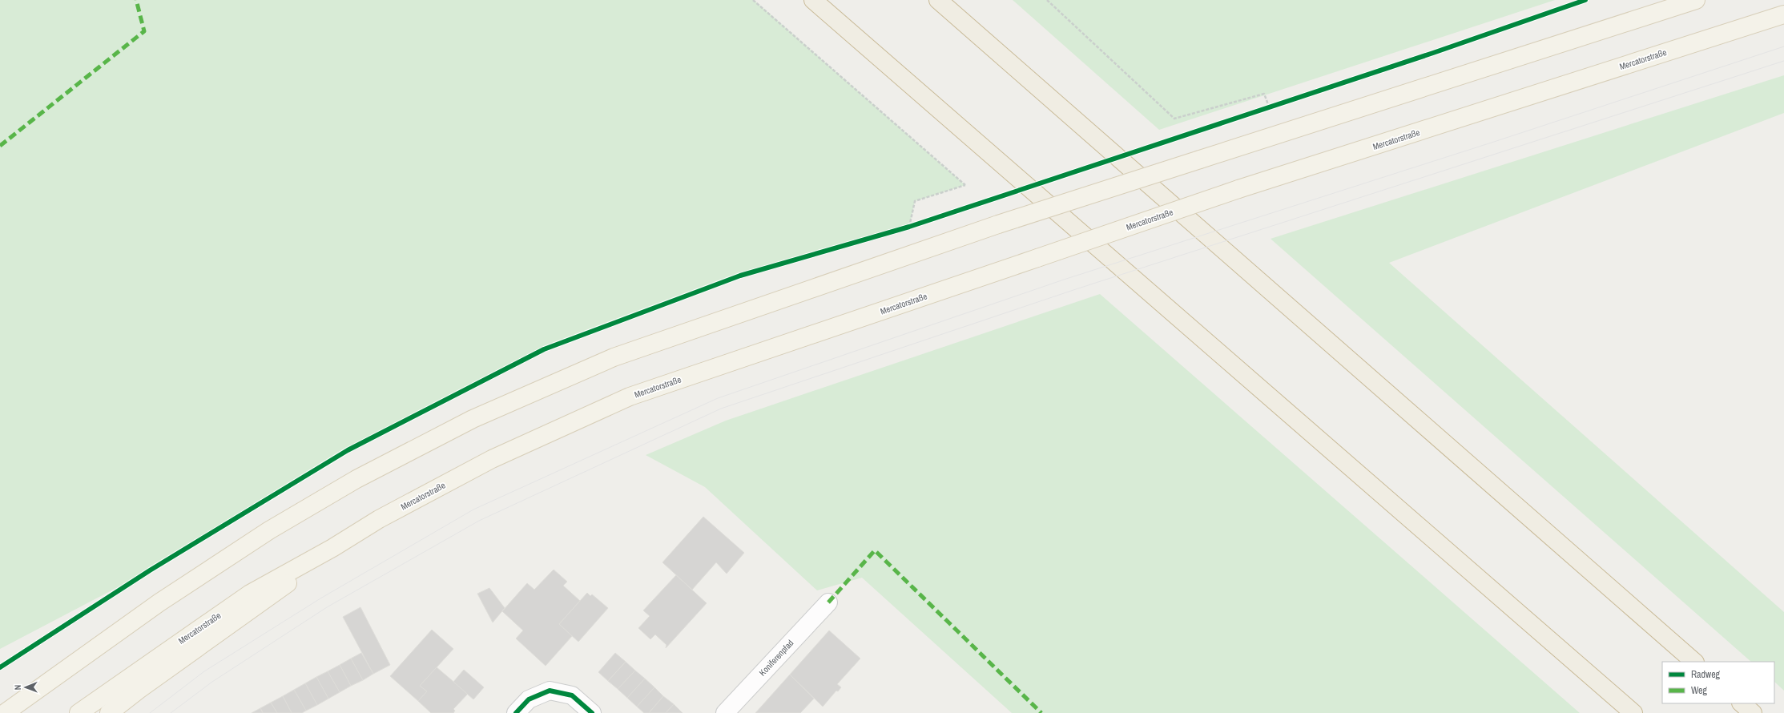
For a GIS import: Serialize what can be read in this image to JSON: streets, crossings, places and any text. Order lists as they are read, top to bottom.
{
  "streets": {
    "main road": ["Mercatorstraße"],
    "street": ["Koniferenpfad"]
  },
  "legend": ["Radweg", "Weg"],
  "north": "left"
}
